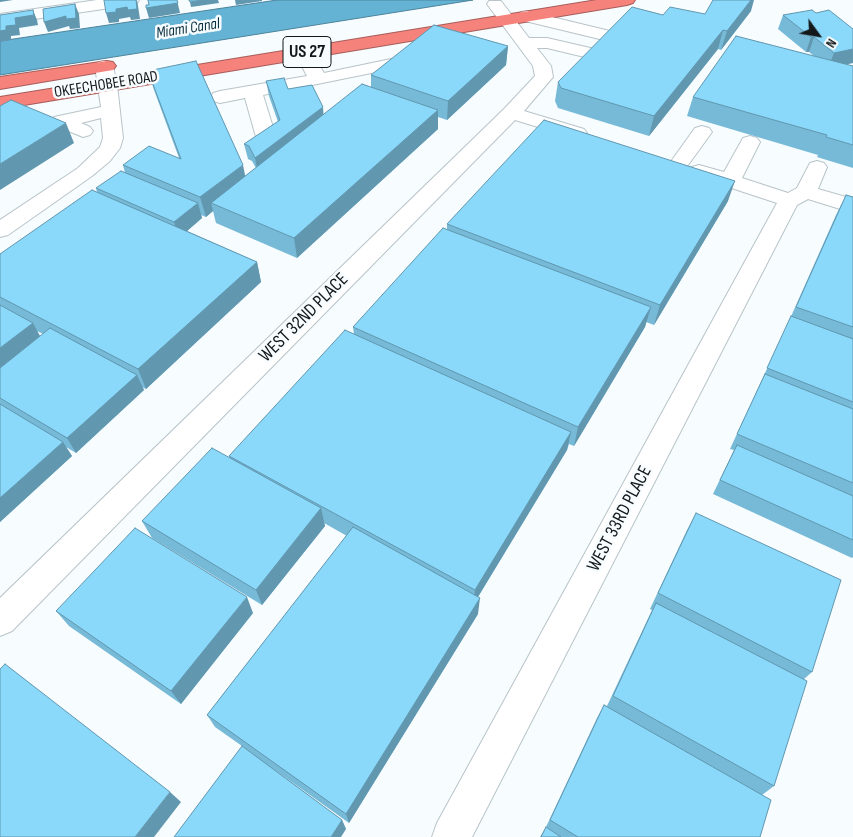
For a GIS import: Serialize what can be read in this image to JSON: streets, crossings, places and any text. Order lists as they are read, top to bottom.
{
  "streets": {
    "highway": ["US 27", "OKEECHOBEE ROAD"],
    "street": ["WEST 32ND PLACE", "WEST 33RD PLACE"]
  },
  "crossings": [
    ["OKEECHOBEE ROAD", "WEST 32ND PLACE"]
  ],
  "water": ["Miami Canal"],
  "north": "bottom right"
}
